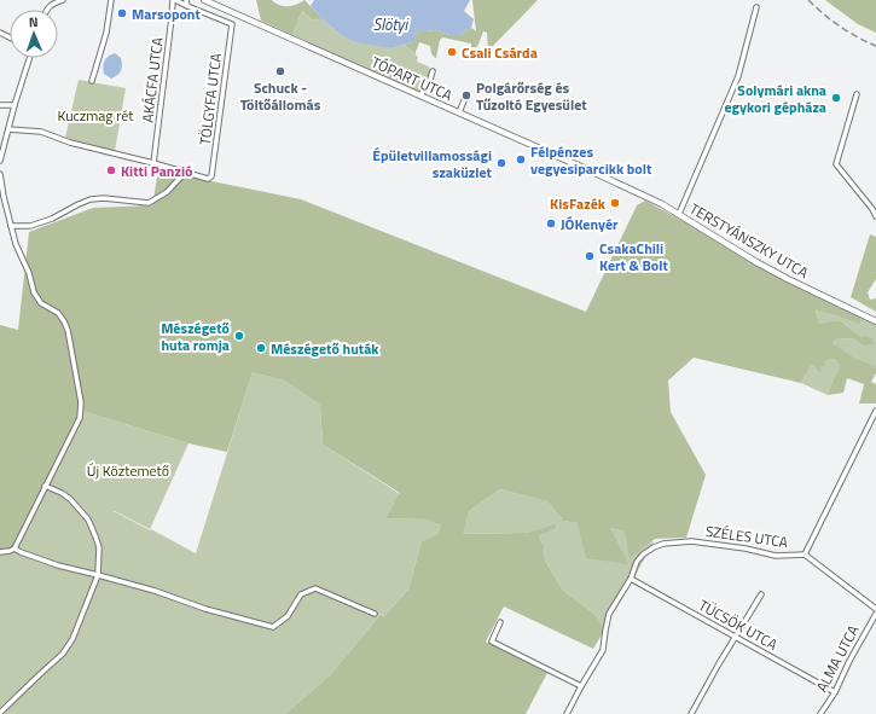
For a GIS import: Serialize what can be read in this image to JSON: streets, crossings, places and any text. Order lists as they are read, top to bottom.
{
  "streets": {
    "main road": ["TÓPART UTCA", "TERSTYÁNSZKY UTCA"],
    "street": [
      "AKÁCFA UTCA",
      "TÖLGYFA UTCA",
      "SZÉLES UTCA",
      "TÜCSÖK UTCA",
      "ALMA UTCA"
    ]
  },
  "crossings": [
    ["TÓPART UTCA", "TERSTYÁNSZKY UTCA"],
    ["SZÉLES UTCA", "TÜCSÖK UTCA"],
    ["TÜCSÖK UTCA", "ALMA UTCA"]
  ],
  "water": ["Slötyi"],
  "parks": ["Kuczmag rét", "Új Köztemető"],
  "places": [
    "Marsopont",
    "Csali Csárda",
    "Schuck - Töltőállomás",
    "Polgárőrség és Tűzoltó Egyesület",
    "Solymári akna egykori gépháza",
    "Félpénzes vegyesiparcikk bolt",
    "Épületvillamossági szaküzlet",
    "Kitti Panzió",
    "KisFazék",
    "JÓKenyér",
    "CsakaChili Kert & Bolt",
    "Mészégető huta romja",
    "Mészégető huták"
  ],
  "north": "top"
}
